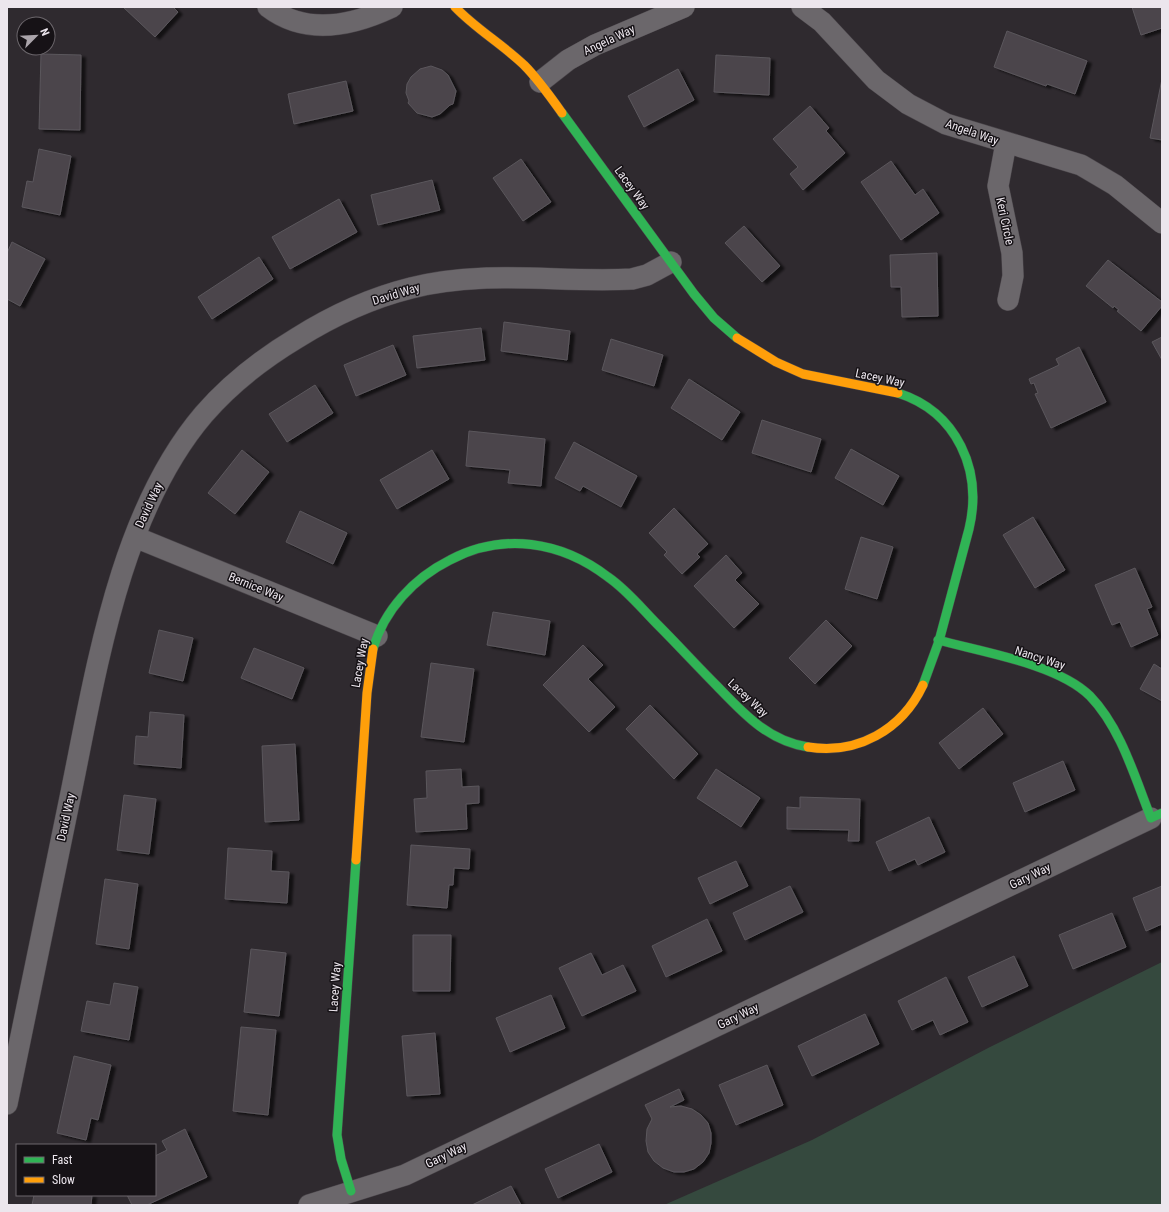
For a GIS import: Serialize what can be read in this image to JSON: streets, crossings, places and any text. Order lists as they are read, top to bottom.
{
  "streets": {
    "street": [
      "Angela Way",
      "Lacey Way",
      "Keri Circle",
      "David Way",
      "Bernice Way",
      "Nancy Way",
      "Gary Way"
    ]
  },
  "crossings": [
    ["Angela Way", "Lacey Way"],
    ["Angela Way", "Keri Circle"],
    ["Lacey Way", "David Way"],
    ["Lacey Way", "Bernice Way"],
    ["Lacey Way", "Nancy Way"],
    ["Lacey Way", "Gary Way"],
    ["David Way", "Bernice Way"],
    ["Nancy Way", "Gary Way"]
  ],
  "legend": ["Fast", "Slow"],
  "north": "top right"
}
